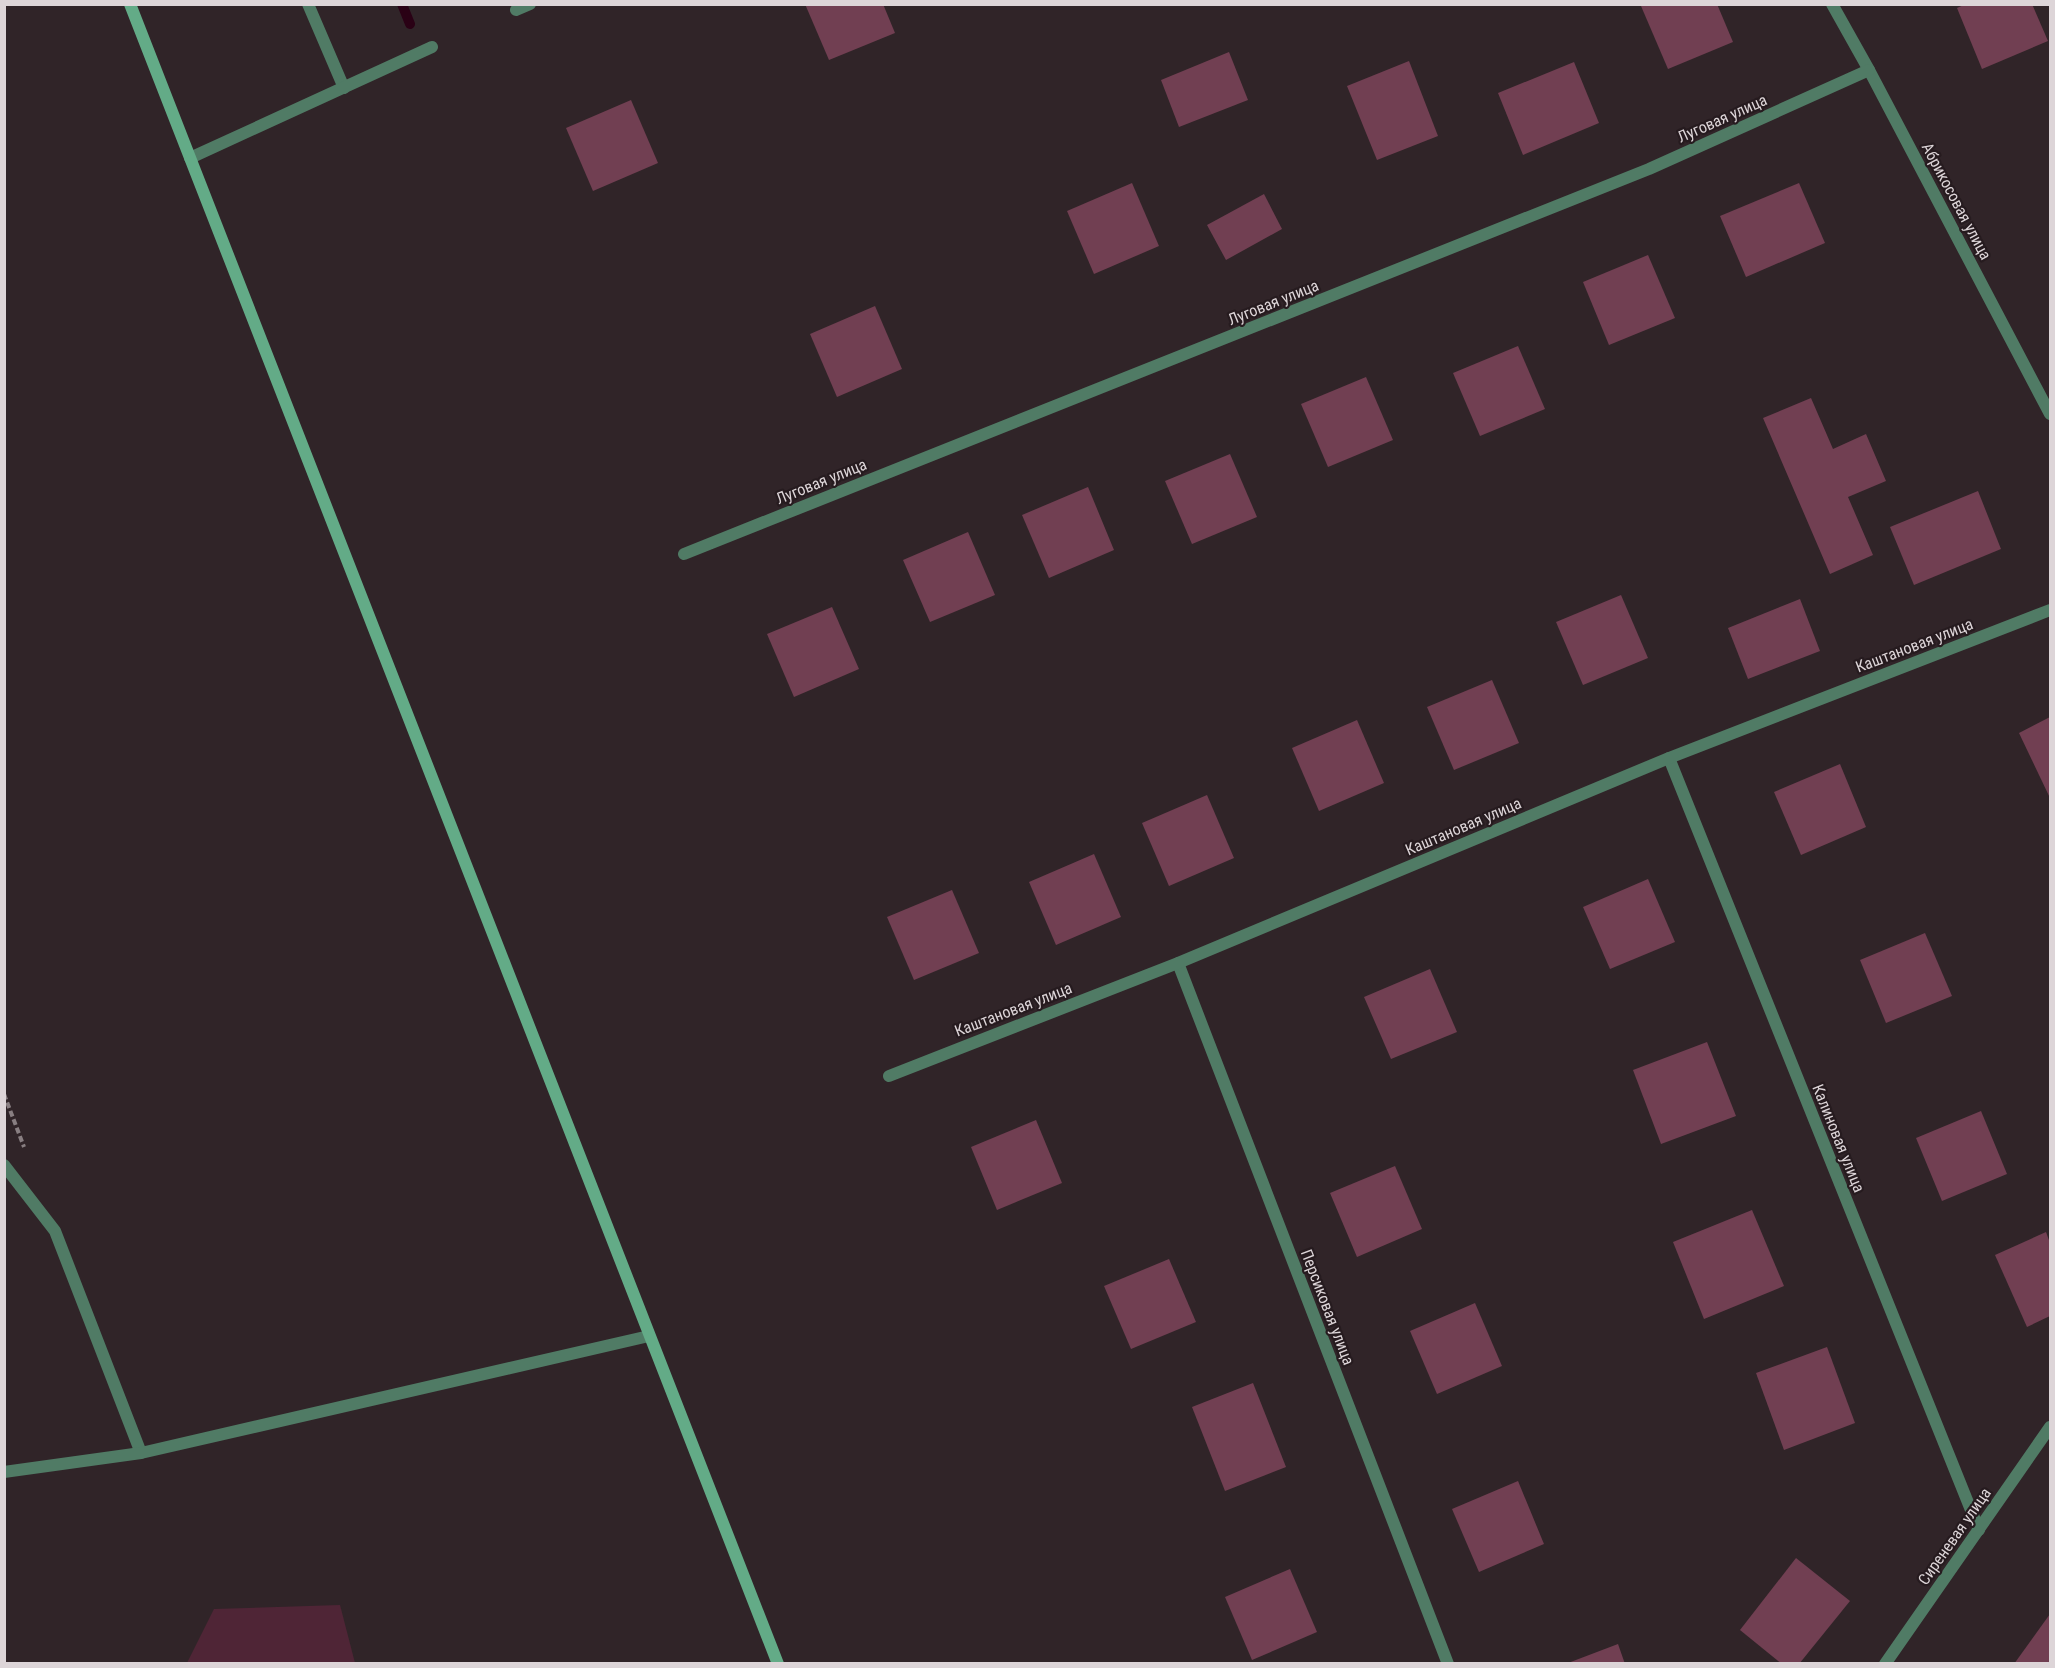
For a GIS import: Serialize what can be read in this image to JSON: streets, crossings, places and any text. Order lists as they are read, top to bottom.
{
  "streets": {
    "lane": [
      "Луговая улица",
      "Абрикосовая улица",
      "Каштановая улица",
      "Калиновая улица",
      "Персиковая улица",
      "Сиреневая улица"
    ]
  },
  "crossings": [
    ["Луговая улица", "Абрикосовая улица"],
    ["Каштановая улица", "Калиновая улица"],
    ["Каштановая улица", "Персиковая улица"],
    ["Калиновая улица", "Сиреневая улица"]
  ]
}
